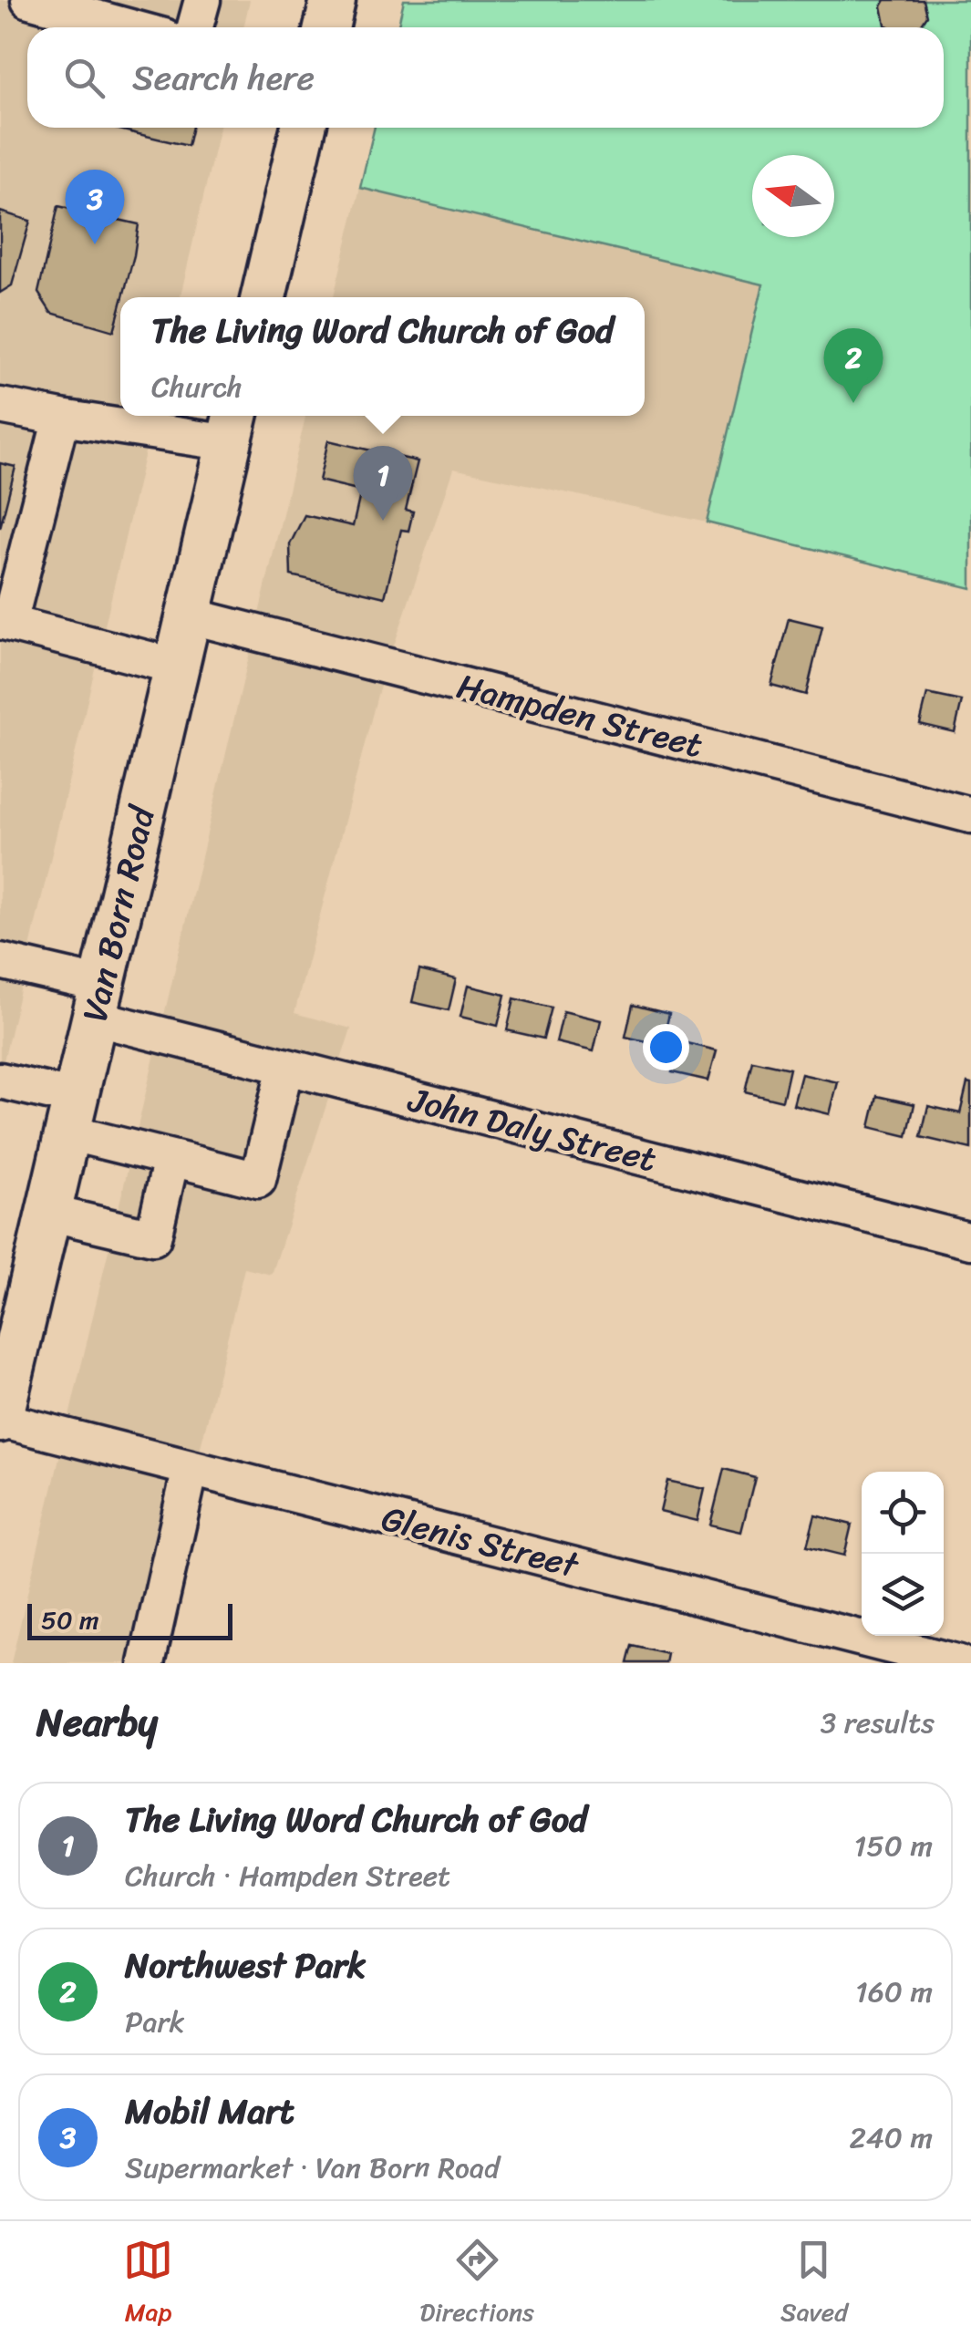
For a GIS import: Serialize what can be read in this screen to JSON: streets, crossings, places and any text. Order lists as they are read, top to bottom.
{
  "streets": {
    "main road": ["Van Born Road"],
    "street": ["Hampden Street", "John Daly Street", "Glenis Street"]
  },
  "crossings": [
    ["Hampden Street", "Van Born Road"],
    ["Van Born Road", "John Daly Street"],
    ["Van Born Road", "Glenis Street"]
  ],
  "scale_bar": "50 m",
  "north": "left",
  "page": {
    "search": "Search here",
    "pins": ["3", "2", "1"],
    "popup": ["The Living Word Church of God", "Church"],
    "scale": "50 m",
    "heading": ["Nearby", "3 results"],
    "list": [
      {
        "mark": "1",
        "name": "The Living Word Church of God",
        "note": "Church · Hampden Street",
        "value": "150 m"
      },
      {
        "mark": "2",
        "name": "Northwest Park",
        "note": "Park",
        "value": "160 m"
      },
      {
        "mark": "3",
        "name": "Mobil Mart",
        "note": "Supermarket · Van Born Road",
        "value": "240 m"
      }
    ],
    "nav": ["Map", "Directions", "Saved"]
  }
}
